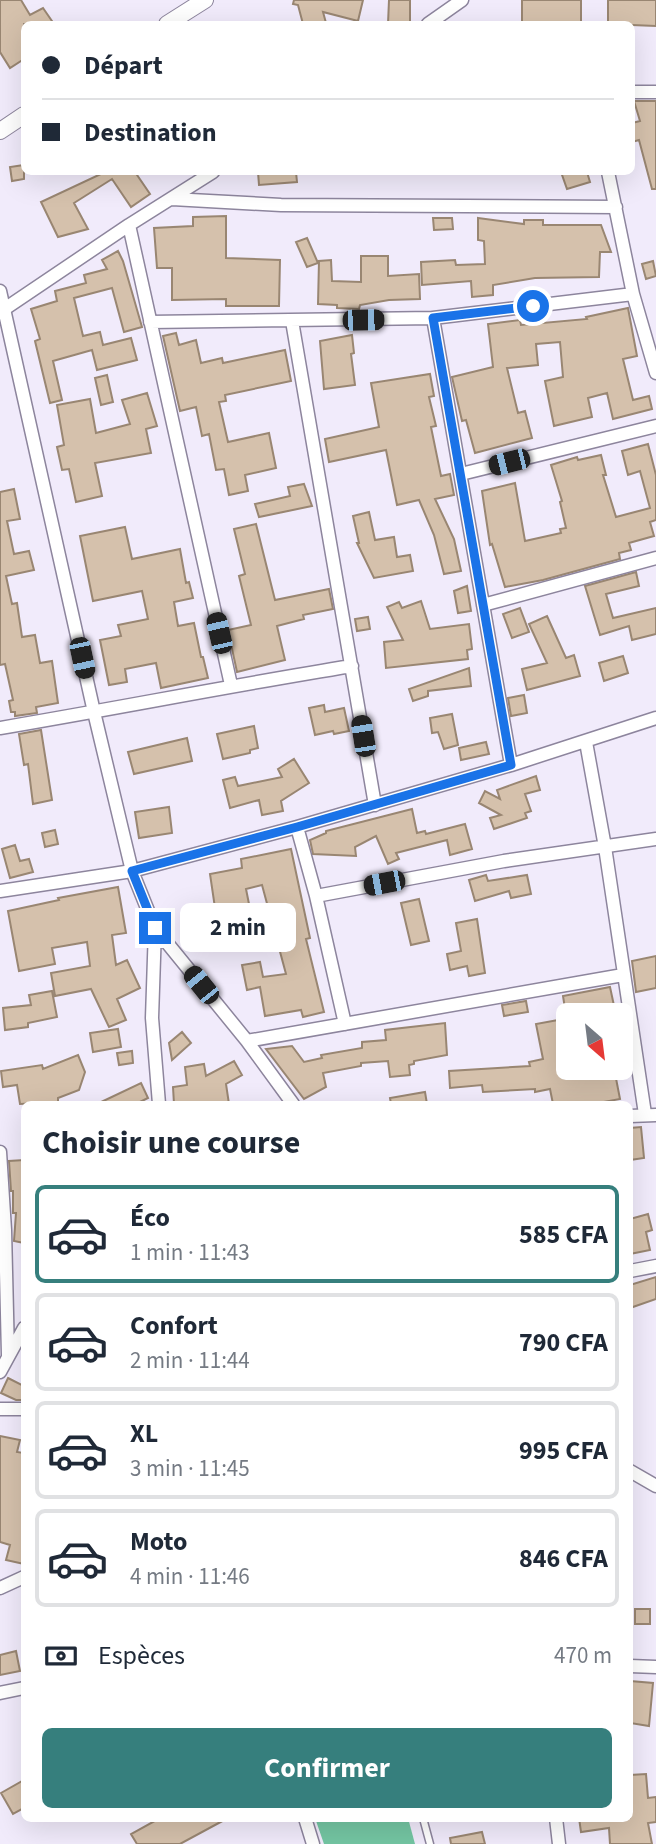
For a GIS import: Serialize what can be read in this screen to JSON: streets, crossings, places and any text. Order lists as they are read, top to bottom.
{
  "north": "bottom right",
  "page": {
    "banner": ["Départ", "Destination"],
    "bubble": "2 min",
    "heading": "Choisir une course",
    "list": [
      {
        "name": "Éco",
        "note": "1 min · 11:43",
        "value": "585 CFA"
      },
      {
        "name": "Confort",
        "note": "2 min · 11:44",
        "value": "790 CFA"
      },
      {
        "name": "XL",
        "note": "3 min · 11:45",
        "value": "995 CFA"
      },
      {
        "name": "Moto",
        "note": "4 min · 11:46",
        "value": "846 CFA"
      }
    ],
    "pay": ["Espèces", "470 m"],
    "buttons": "Confirmer"
  }
}
